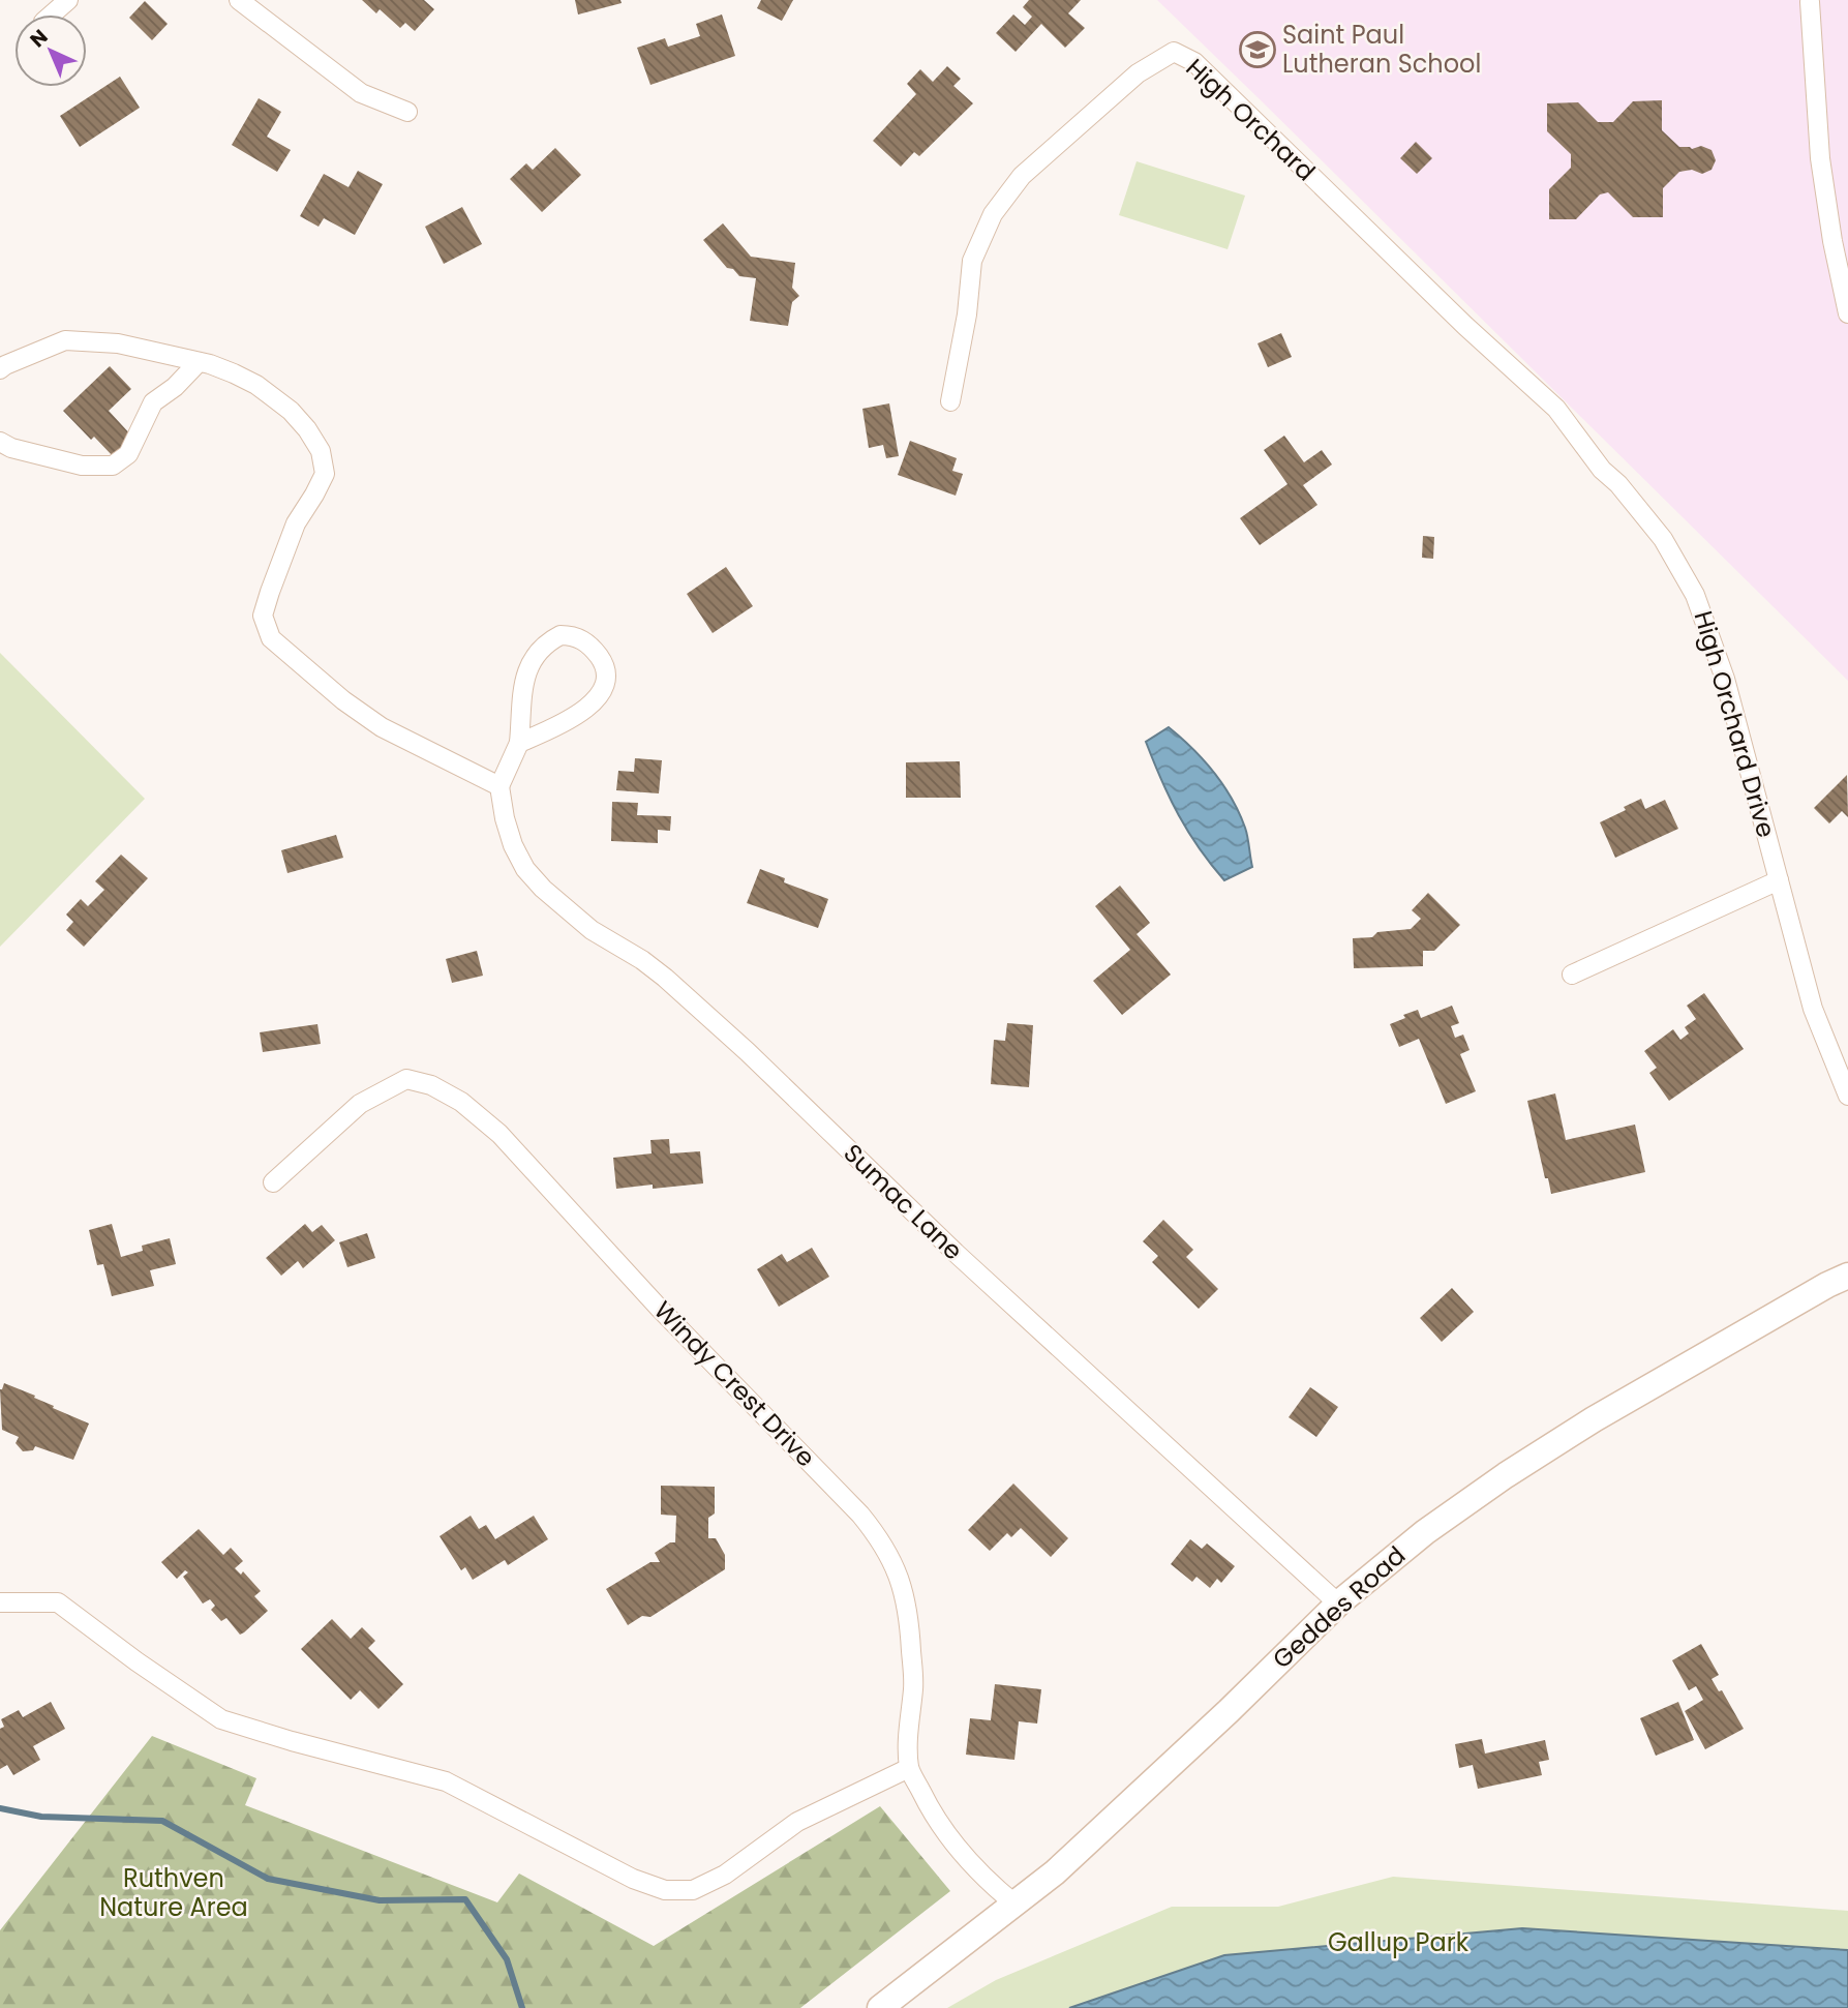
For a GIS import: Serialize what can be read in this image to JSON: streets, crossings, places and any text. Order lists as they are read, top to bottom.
{
  "streets": {
    "main road": ["Geddes Road"],
    "street": [
      "High Orchard",
      "High Orchard Drive",
      "Sumac Lane",
      "Windy Crest Drive"
    ]
  },
  "crossings": [
    ["High Orchard", "High Orchard Drive"],
    ["Sumac Lane", "Geddes Road"],
    ["Windy Crest Drive", "Geddes Road"]
  ],
  "parks": ["Ruthven Nature Area", "Gallup Park"],
  "places": {
    "school or university": ["Saint Paul Lutheran School"]
  },
  "north": "top left"
}
